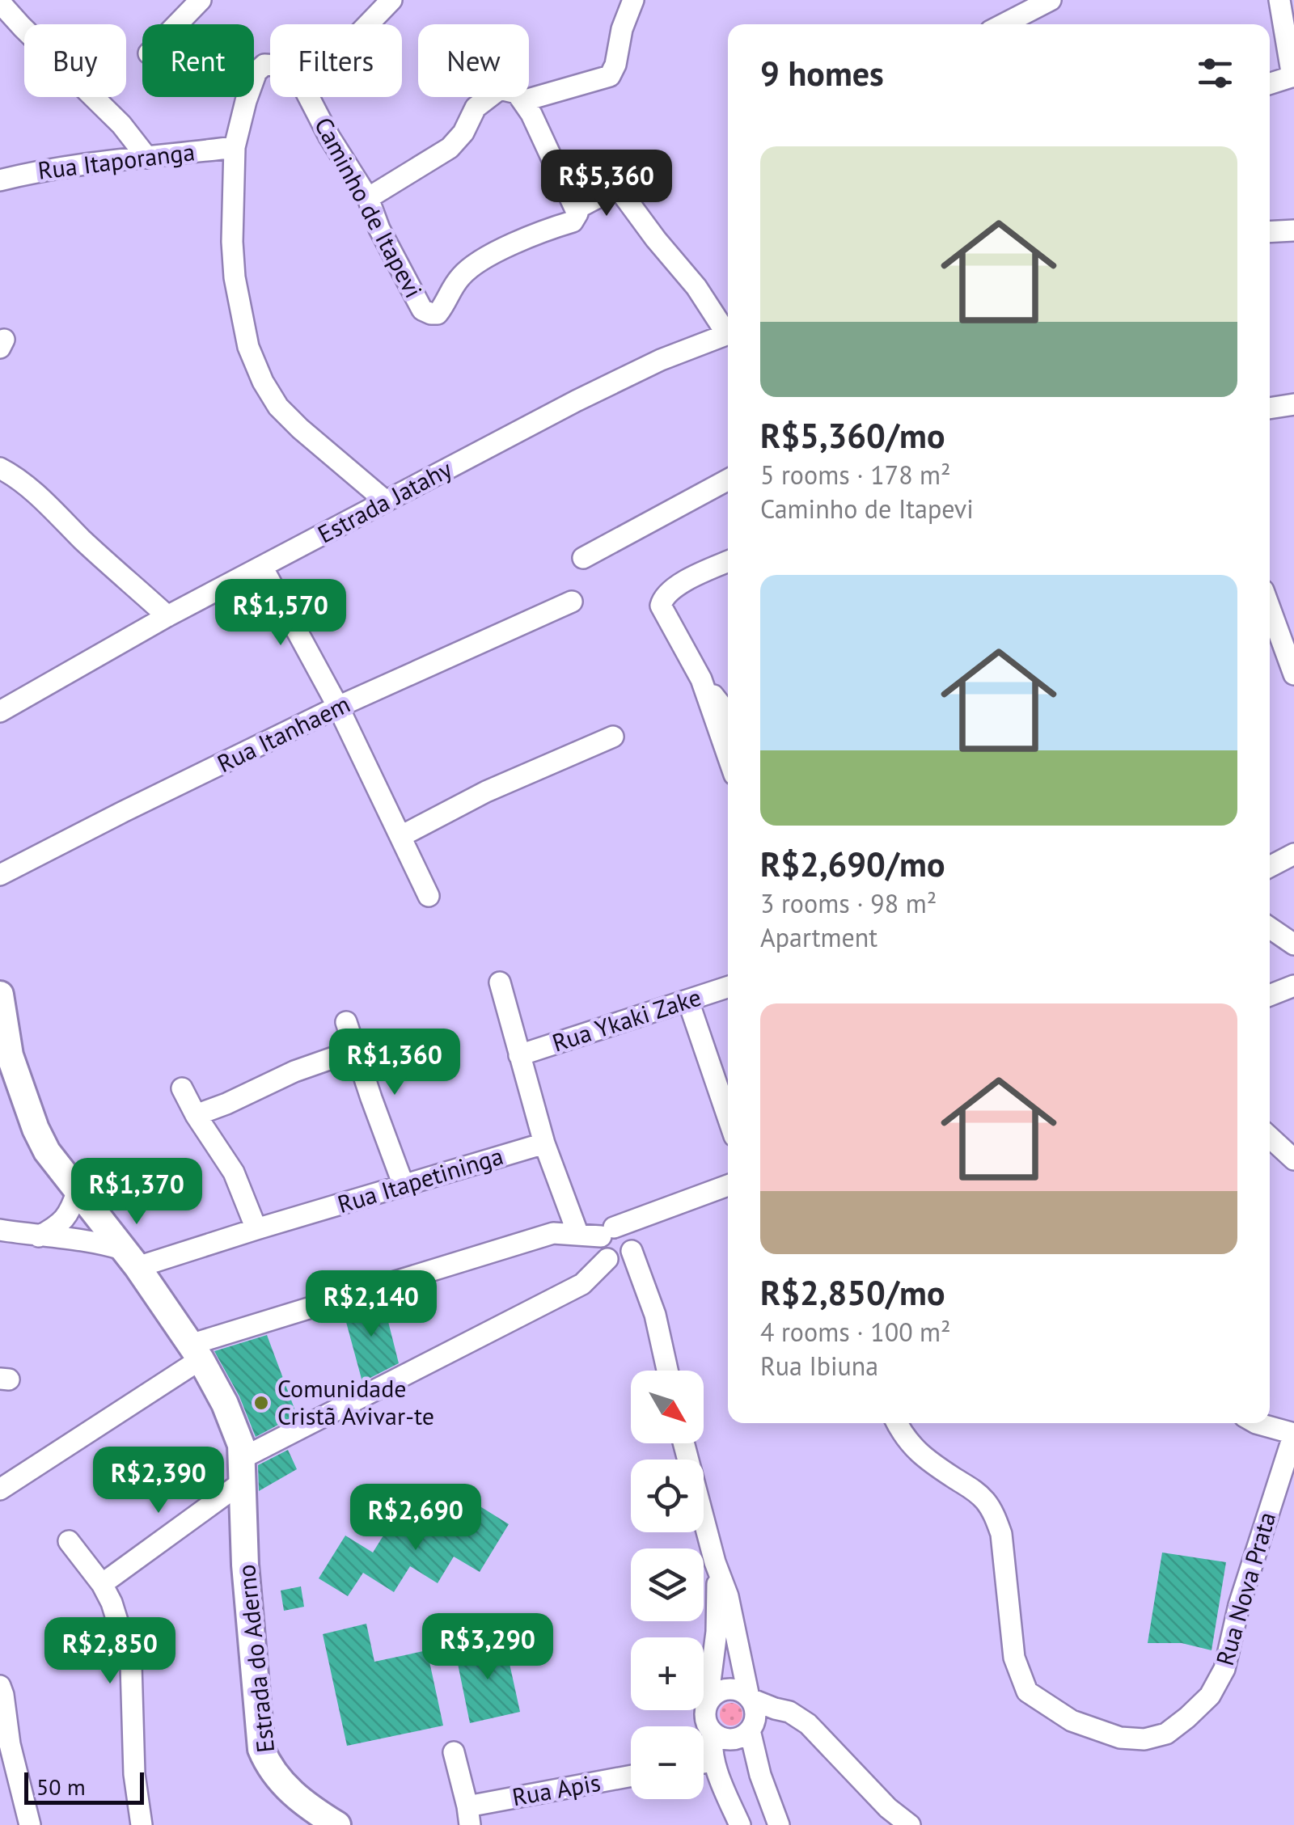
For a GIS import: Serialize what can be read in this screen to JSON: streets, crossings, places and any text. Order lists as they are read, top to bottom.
{
  "streets": {
    "main road": ["Estrada do Aderno"],
    "street": [
      "Rua Itaporanga",
      "Caminho de Itapevi",
      "Estrada Jatahy",
      "Rua Itanhaem",
      "Rua Ykaki Zake",
      "Rua Itapetininga",
      "Rua Nova Prata",
      "Rua Apis"
    ]
  },
  "crossings": [
    ["Rua Itaporanga", "Caminho de Itapevi"],
    ["Rua Itapetininga", "Estrada do Aderno"]
  ],
  "places": ["Comunidade Cristã Avivar-te"],
  "scale_bar": "50 m",
  "north": "bottom right",
  "page": {
    "chip": [
      "Buy",
      "Rent",
      "Filters",
      "New"
    ],
    "heading": "9 homes",
    "list": [
      {
        "name": "R$5,360/mo",
        "note": "5 rooms · 178 m² · Caminho de Itapevi"
      },
      {
        "name": "R$2,690/mo",
        "note": "3 rooms · 98 m² · Apartment"
      },
      {
        "name": "R$2,850/mo",
        "note": "4 rooms · 100 m² · Rua Ibiuna"
      }
    ],
    "price": [
      "R$5,360",
      "R$1,570",
      "R$1,360",
      "R$1,370",
      "R$2,140",
      "R$2,390",
      "R$2,690",
      "R$3,290",
      "R$2,850"
    ],
    "map_buttons": ["+", "−"],
    "scale": "50 m"
  }
}
